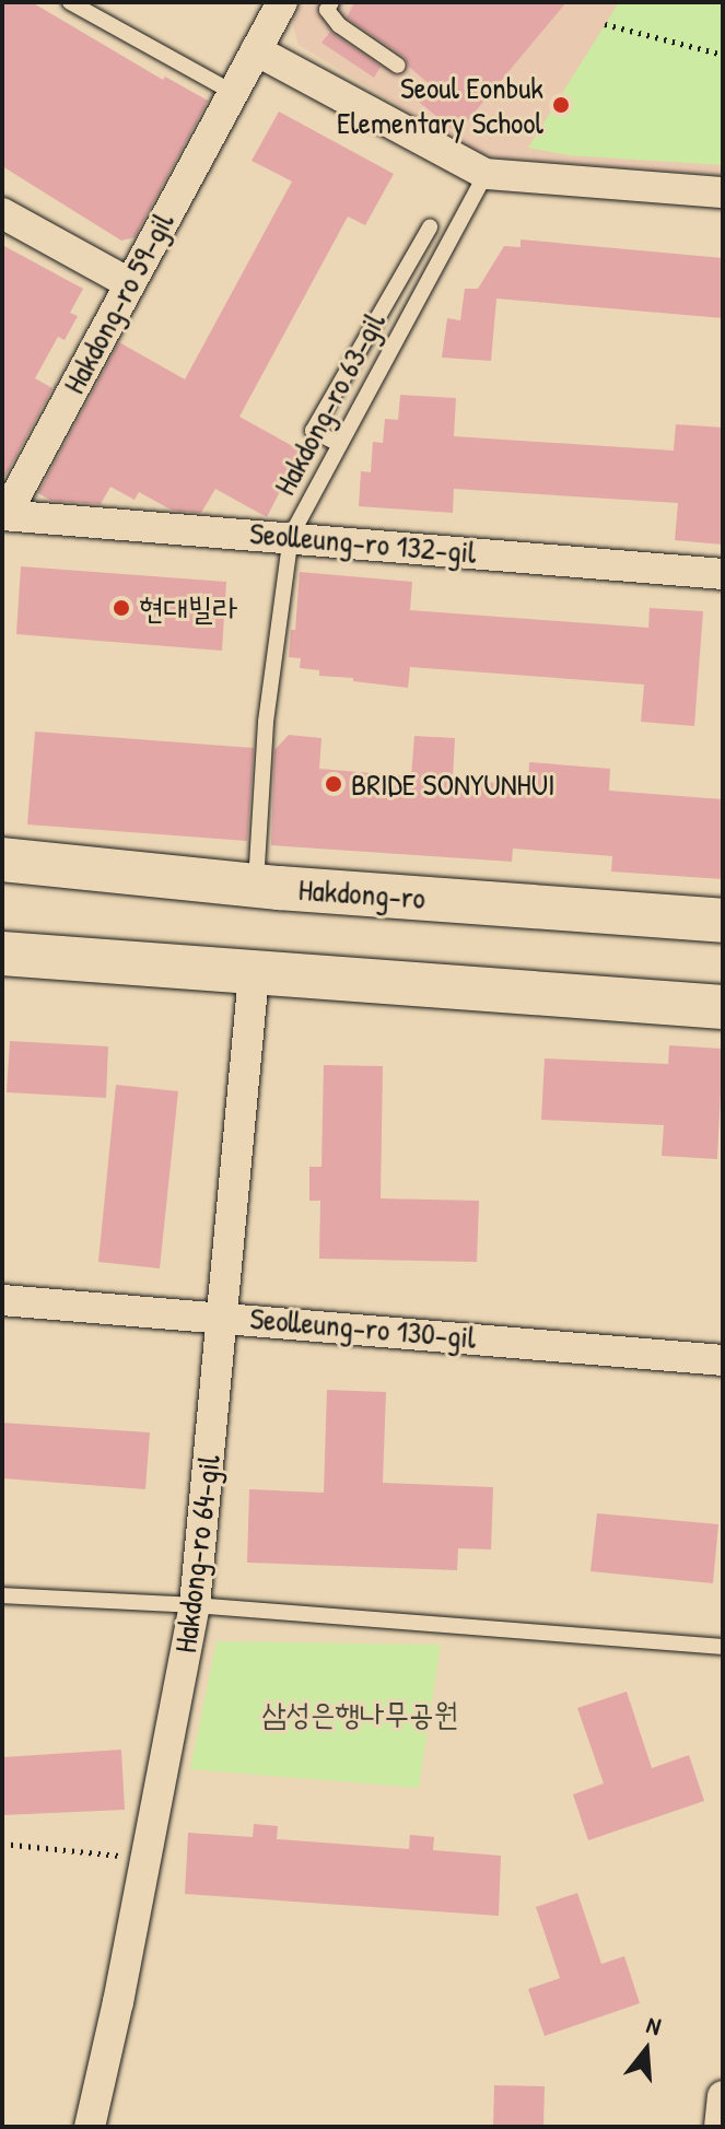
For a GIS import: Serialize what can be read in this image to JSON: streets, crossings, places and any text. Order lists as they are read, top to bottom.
{
  "streets": {
    "main road": ["Hakdong-ro"],
    "street": [
      "Hakdong-ro 59-gil",
      "Seolleung-ro 132-gil",
      "Seolleung-ro 130-gil",
      "Hakdong-ro 64-gil"
    ],
    "lane": ["Hakdong-ro 63-gil"]
  },
  "crossings": [
    ["Hakdong-ro 59-gil", "Seolleung-ro 132-gil"],
    ["Hakdong-ro 63-gil", "Seolleung-ro 132-gil"],
    ["Hakdong-ro 63-gil", "Hakdong-ro"],
    ["Seolleung-ro 130-gil", "Hakdong-ro 64-gil"]
  ],
  "parks": ["삼성은행나무공원"],
  "places": ["Seoul Eonbuk Elementary School", "현대빌라", "BRIDE SONYUNHUI"],
  "north": "top"
}
